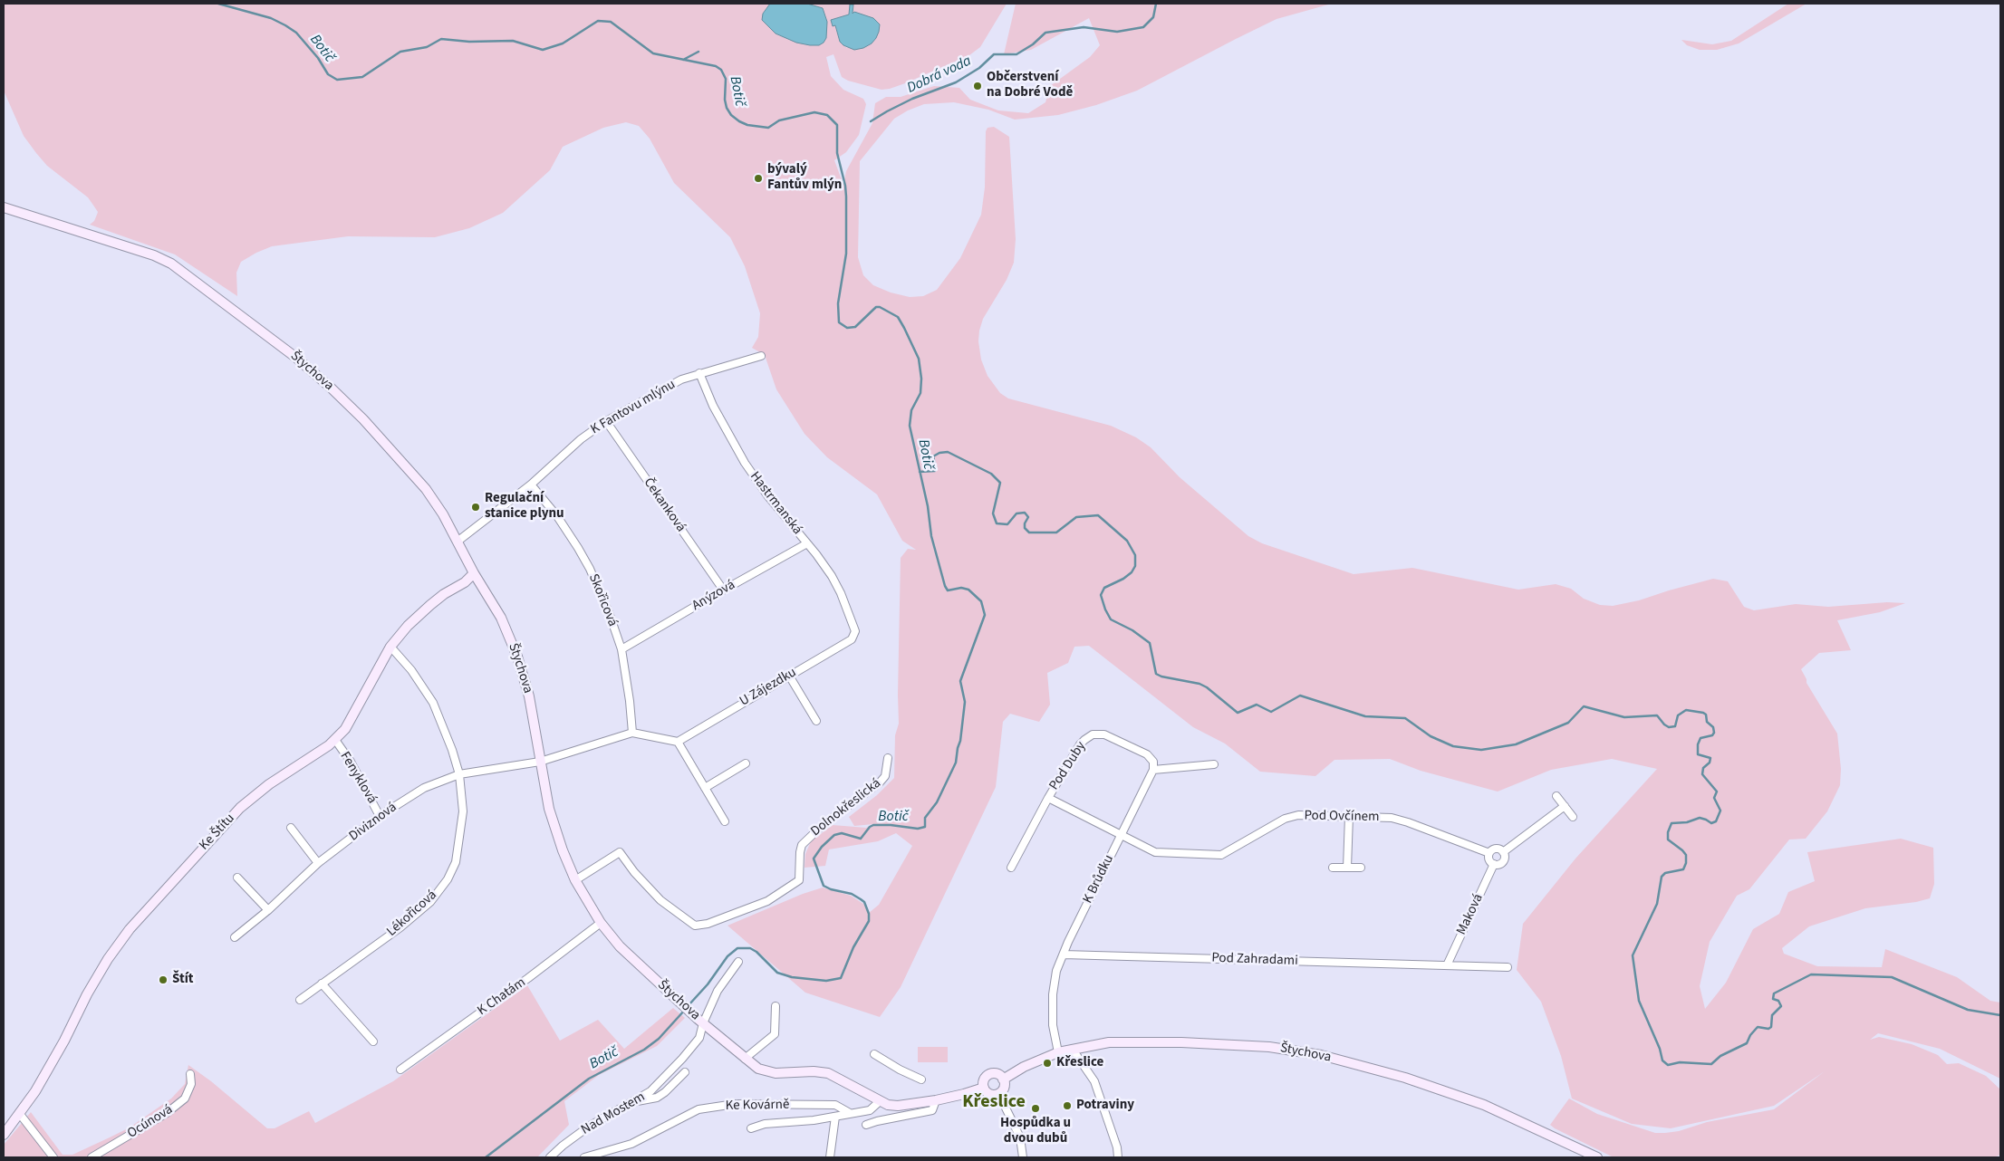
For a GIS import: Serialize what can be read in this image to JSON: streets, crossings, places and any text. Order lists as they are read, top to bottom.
{
  "streets": {
    "street": [
      "Štychova",
      "K Fantovu mlýnu",
      "Hastrmanská",
      "Čekanková",
      "Anýzová",
      "Skořicová",
      "U Zájezdku",
      "Pod Duby",
      "Fenyklová",
      "Dolnokřeslická",
      "Pod Ovčínem",
      "Diviznová",
      "Ke Štítu",
      "K Brůdku",
      "Lékořicová",
      "Maková",
      "Pod Zahradami",
      "K Chatám",
      "Ke Kovárně",
      "Nad Mostem",
      "Ocúnová"
    ]
  },
  "crossings": [
    ["Štychova", "K Fantovu mlýnu"],
    ["Štychova", "Dolnokřeslická"],
    ["Štychova", "Diviznová"],
    ["Štychova", "Ke Štítu"],
    ["Štychova", "K Brůdku"],
    ["Štychova", "K Chatám"],
    ["Štychova", "Nad Mostem"],
    ["K Fantovu mlýnu", "Hastrmanská"],
    ["K Fantovu mlýnu", "Čekanková"],
    ["K Fantovu mlýnu", "Skořicová"],
    ["Hastrmanská", "Anýzová"],
    ["Hastrmanská", "U Zájezdku"],
    ["Čekanková", "Anýzová"],
    ["Anýzová", "Skořicová"],
    ["Pod Duby", "Pod Ovčínem"],
    ["Pod Duby", "K Brůdku"],
    ["Fenyklová", "Diviznová"],
    ["Fenyklová", "Ke Štítu"],
    ["Pod Ovčínem", "K Brůdku"],
    ["Pod Ovčínem", "Maková"],
    ["Diviznová", "Lékořicová"],
    ["Ke Štítu", "Lékořicová"],
    ["K Brůdku", "Pod Zahradami"],
    ["Maková", "Pod Zahradami"]
  ],
  "districts": ["Křeslice"],
  "water": ["Botič", "Dobrá voda"],
  "places": [
    "Občerstvení na Dobré Vodě",
    "bývalý Fantův mlýn",
    "Regulační stanice plynu",
    "Štít",
    "Křeslice",
    "Potraviny",
    "Hospůdka u dvou dubů"
  ]
}
